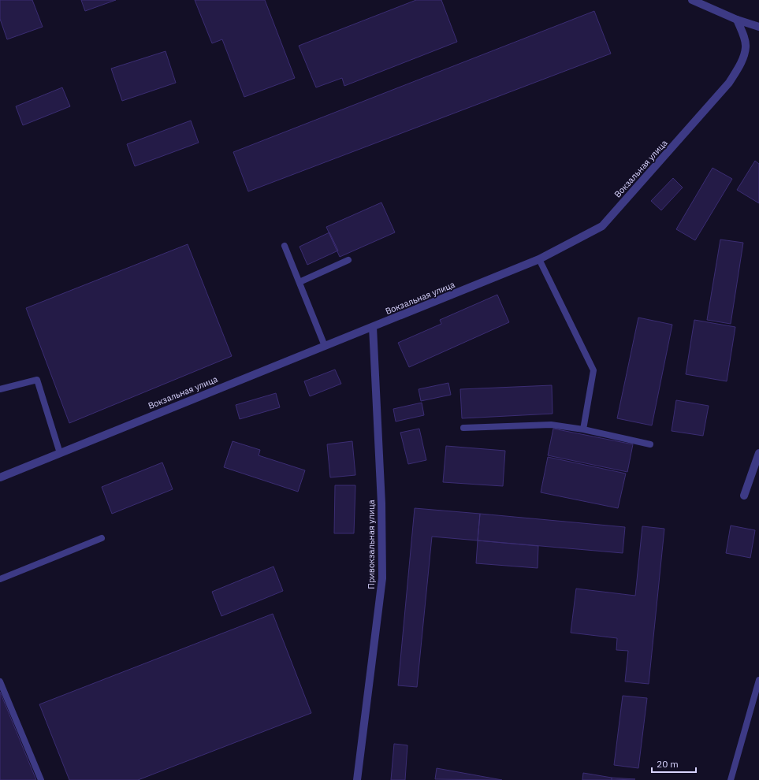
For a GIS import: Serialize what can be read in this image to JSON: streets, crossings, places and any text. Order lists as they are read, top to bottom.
{
  "streets": {
    "street": ["Вокзальная улица", "Привокзальная улица"]
  },
  "crossings": [
    ["Вокзальная улица", "Привокзальная улица"]
  ],
  "scale_bar": "20 m"
}
